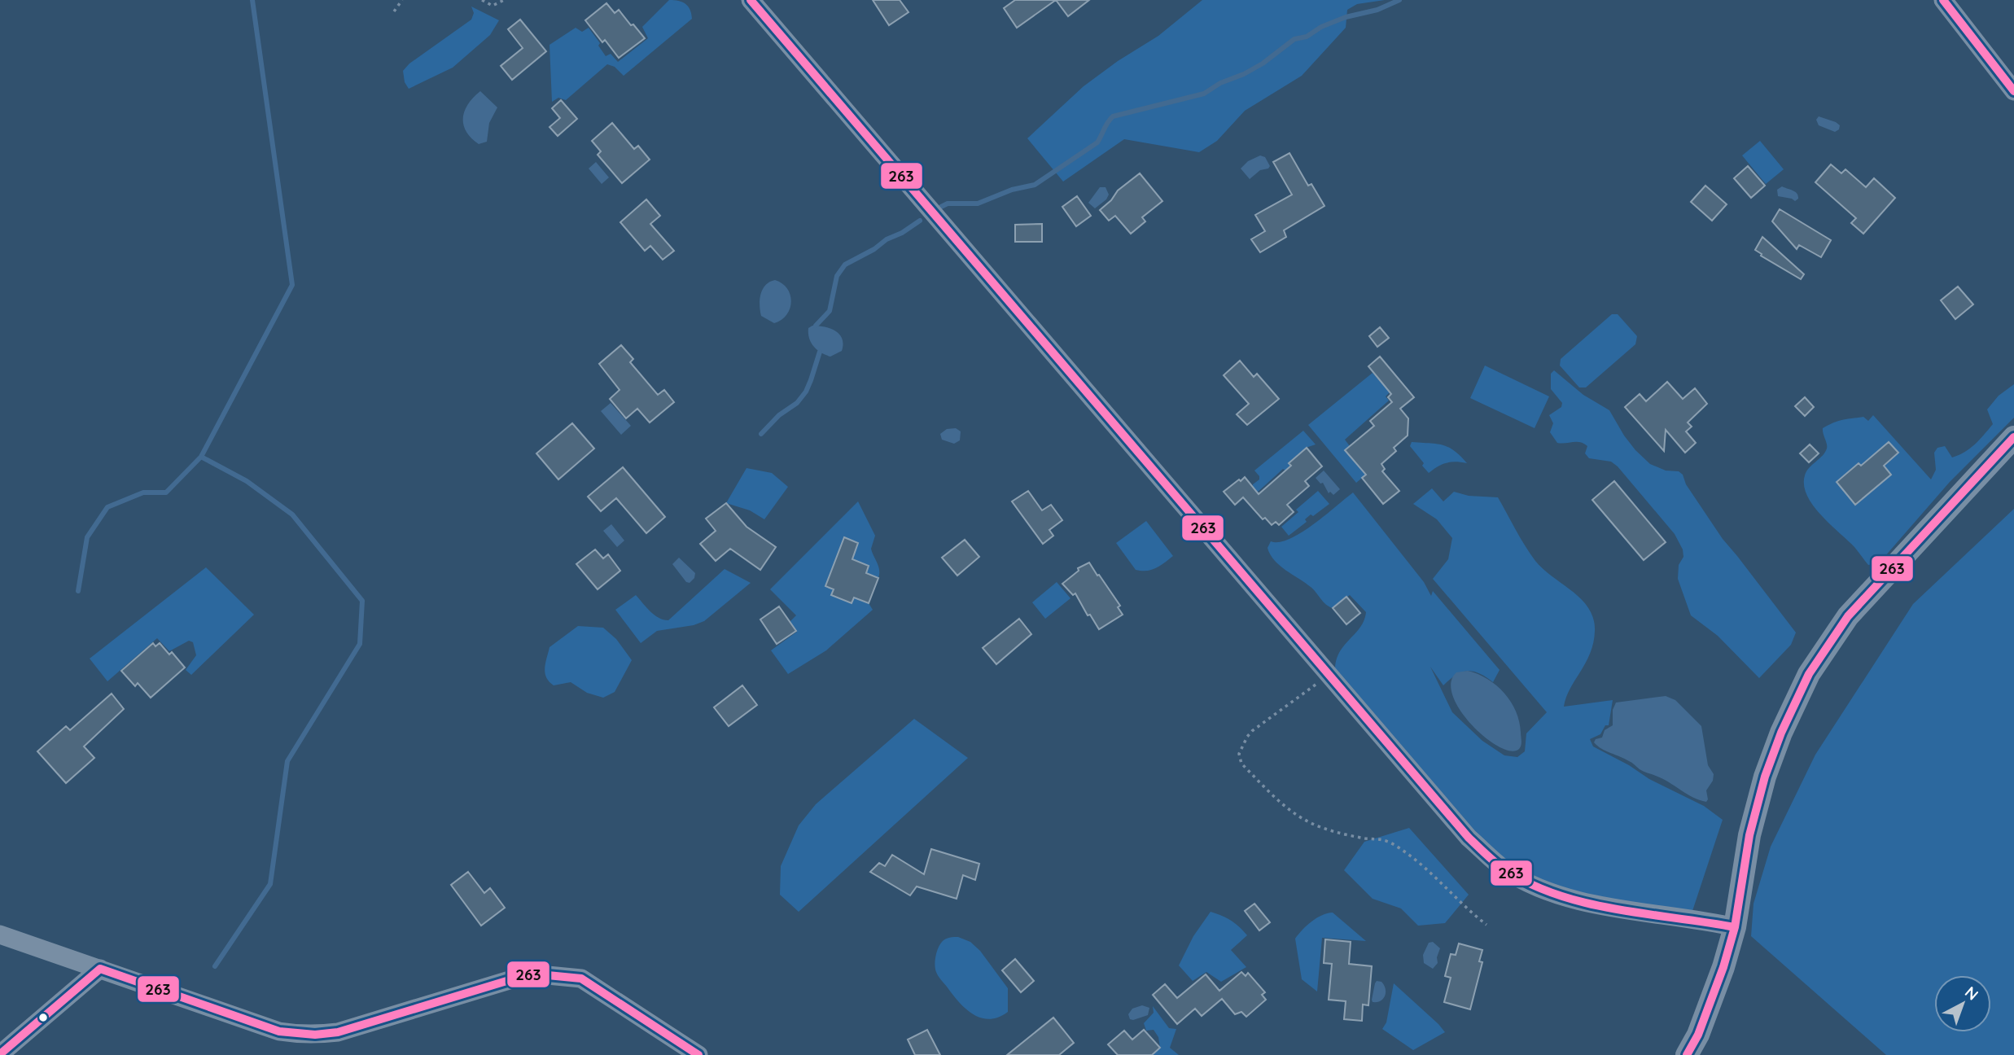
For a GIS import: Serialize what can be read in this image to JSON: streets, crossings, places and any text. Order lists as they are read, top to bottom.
{
  "lines": ["transit line 263"],
  "north": "top right"
}
